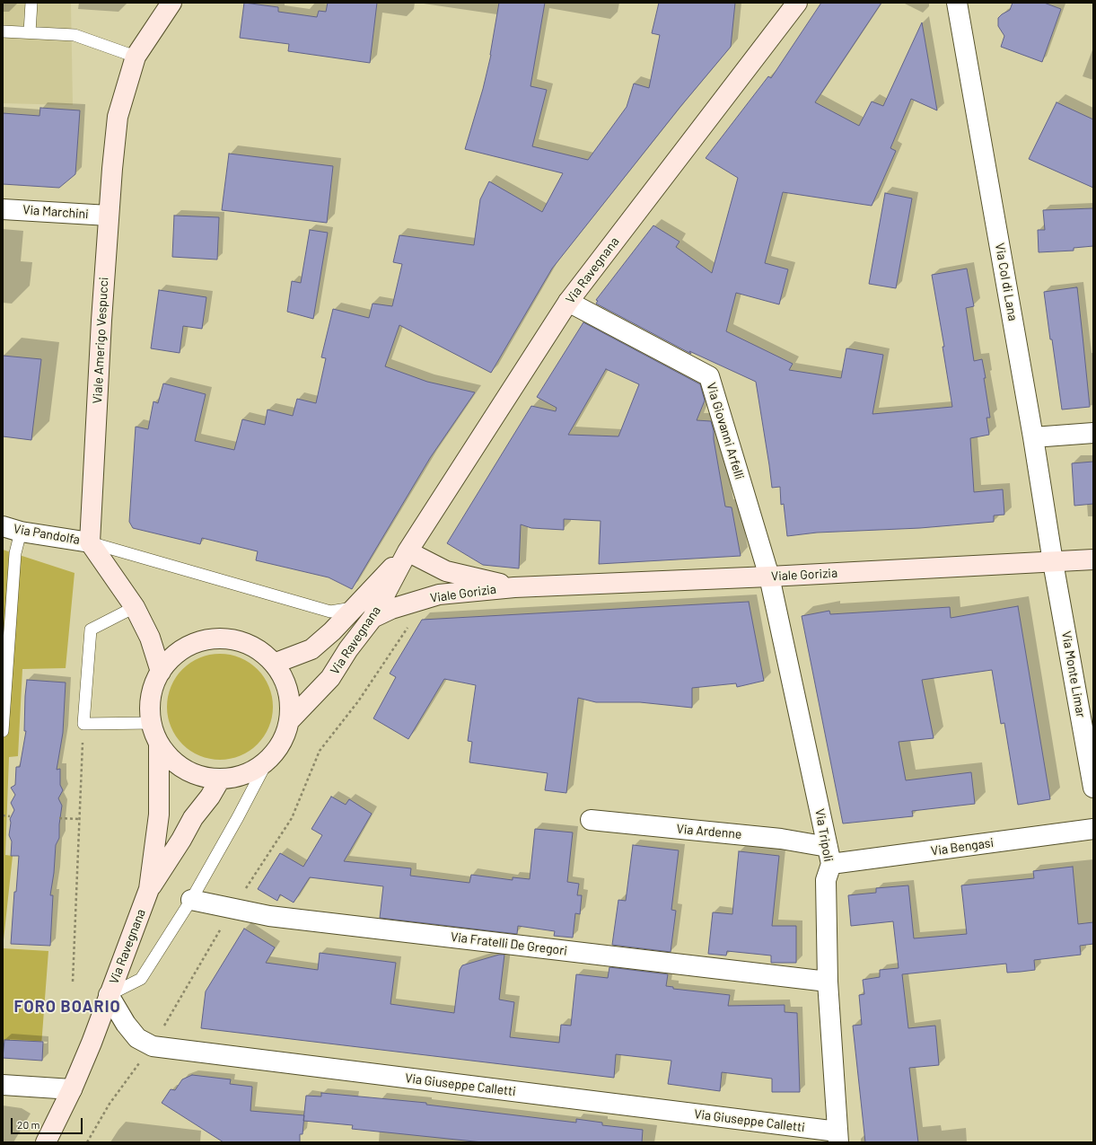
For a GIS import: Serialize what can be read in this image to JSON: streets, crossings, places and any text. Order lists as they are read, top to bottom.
{
  "streets": {
    "main road": ["Via Ravegnana", "Viale Amerigo Vespucci", "Viale Gorizia"],
    "street": [
      "Via Marchini",
      "Via Col di Lana",
      "Via Giovanni Arfelli",
      "Via Pandolfa",
      "Via Monte Limar",
      "Via Ardenne",
      "Via Tripoli",
      "Via Bengasi",
      "Via Fratelli De Gregori",
      "Via Giuseppe Calletti"
    ]
  },
  "crossings": [
    ["Via Marchini", "Viale Amerigo Vespucci"],
    ["Via Ravegnana", "Via Giovanni Arfelli"],
    ["Via Ravegnana", "Viale Gorizia"],
    ["Via Ravegnana", "Via Giuseppe Calletti"],
    ["Via Col di Lana", "Viale Gorizia"],
    ["Via Col di Lana", "Via Monte Limar"],
    ["Viale Amerigo Vespucci", "Via Pandolfa"],
    ["Via Giovanni Arfelli", "Viale Gorizia"],
    ["Via Giovanni Arfelli", "Via Tripoli"],
    ["Viale Gorizia", "Via Monte Limar"],
    ["Viale Gorizia", "Via Tripoli"],
    ["Via Ardenne", "Via Tripoli"],
    ["Via Ardenne", "Via Bengasi"],
    ["Via Tripoli", "Via Bengasi"],
    ["Via Tripoli", "Via Fratelli De Gregori"],
    ["Via Tripoli", "Via Giuseppe Calletti"]
  ],
  "districts": ["FORO BOARIO"],
  "scale_bar": "20 m"
}
